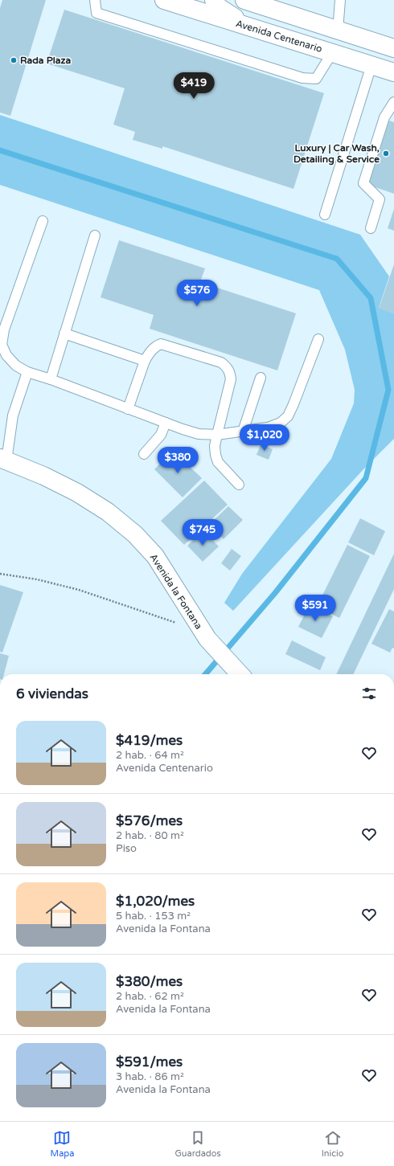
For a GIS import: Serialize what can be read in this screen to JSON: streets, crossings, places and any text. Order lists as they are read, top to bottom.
{
  "streets": {
    "main road": ["Avenida Centenario", "Avenida la Fontana"]
  },
  "places": ["Rada Plaza", "Luxury | Car Wash, Detailing & Service"],
  "page": {
    "price": [
      "$419",
      "$576",
      "$1,020",
      "$380",
      "$745",
      "$591"
    ],
    "heading": "6 viviendas",
    "list": [
      {
        "name": "$419/mes",
        "note": "2 hab. · 64 m² · Avenida Centenario"
      },
      {
        "name": "$576/mes",
        "note": "2 hab. · 80 m² · Piso"
      },
      {
        "name": "$1,020/mes",
        "note": "5 hab. · 153 m² · Avenida la Fontana"
      },
      {
        "name": "$380/mes",
        "note": "2 hab. · 62 m² · Avenida la Fontana"
      },
      {
        "name": "$591/mes",
        "note": "3 hab. · 86 m² · Avenida la Fontana"
      }
    ],
    "tabs": ["Mapa", "Guardados", "Inicio"]
  }
}
